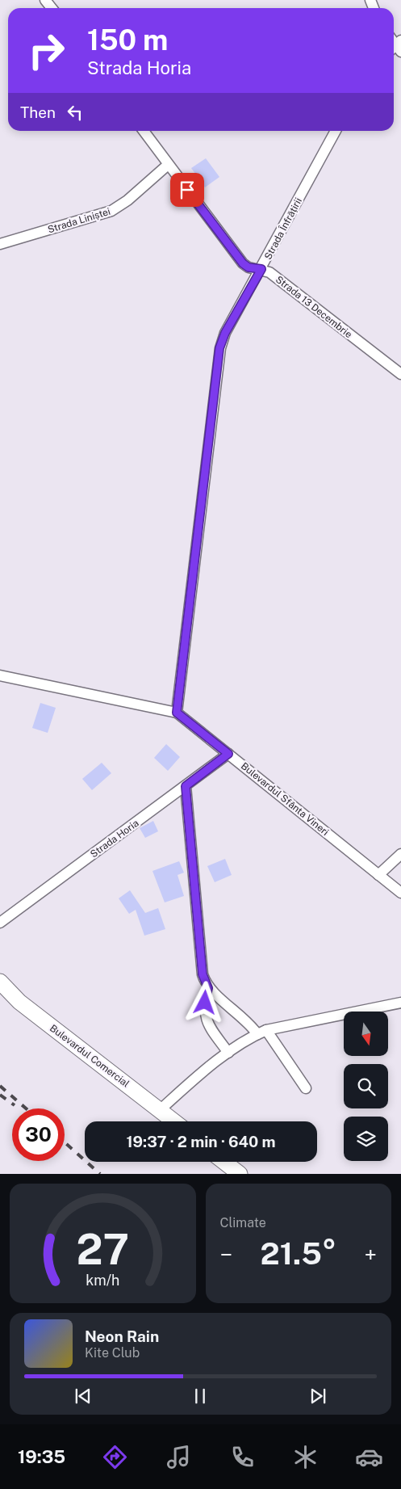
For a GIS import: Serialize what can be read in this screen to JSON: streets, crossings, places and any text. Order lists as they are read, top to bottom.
{
  "streets": {
    "main road": ["Bulevardul Comercial"],
    "street": [
      "Strada Liniștei",
      "Strada Înfrățirii",
      "Strada 13 Decembrie",
      "Bulevardul Sfânta Vineri",
      "Strada Horia"
    ]
  },
  "crossings": [
    ["Strada Liniștei", "Strada 13 Decembrie"],
    ["Strada Înfrățirii", "Strada 13 Decembrie"],
    ["Strada Înfrățirii", "Bulevardul Sfânta Vineri"],
    ["Bulevardul Sfânta Vineri", "Strada Horia"]
  ],
  "north": "bottom",
  "page": {
    "turn": ["150 m", "Strada Horia"],
    "then": "Then",
    "limit": "30",
    "trip": "19:37 · 2 min · 640 m",
    "tile": "Climate",
    "heat": ["−", "21.5°", "+"],
    "song": ["Neon Rain", "Kite Club"],
    "tabs": "19:35",
    "gauge": ["27", "km/h"]
  }
}
